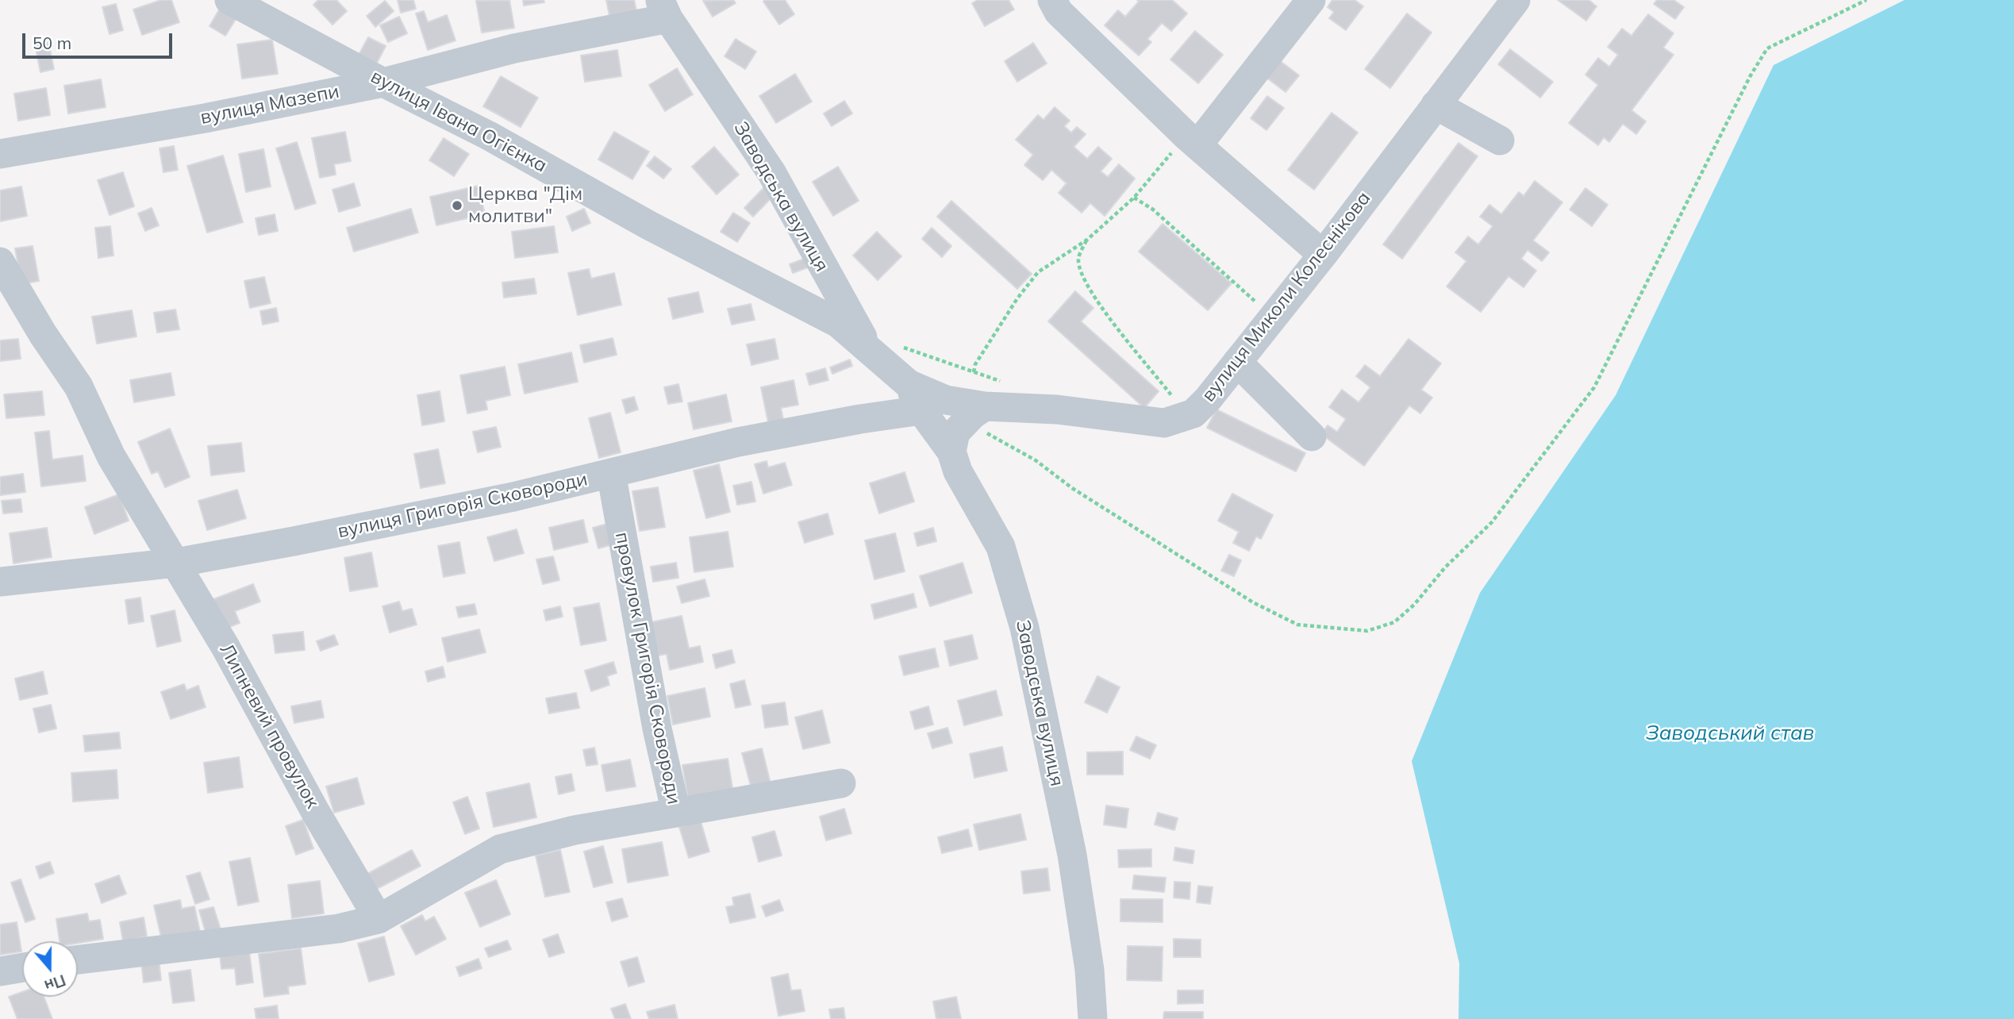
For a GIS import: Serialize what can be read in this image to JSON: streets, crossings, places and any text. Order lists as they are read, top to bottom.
{
  "streets": {
    "street": [
      "вулиця Мазепи",
      "вулиця Івана Огієнка",
      "Заводська вулиця",
      "вулиця Миколи Колеснікова",
      "вулиця Григорія Сковороди",
      "провулок Григорія Сковороди",
      "Липневий провулок"
    ]
  },
  "crossings": [
    ["вулиця Мазепи", "вулиця Івана Огієнка"],
    ["вулиця Мазепи", "Заводська вулиця"],
    ["вулиця Івана Огієнка", "Заводська вулиця"],
    ["Заводська вулиця", "вулиця Миколи Колеснікова"],
    ["Заводська вулиця", "вулиця Григорія Сковороди"],
    ["вулиця Григорія Сковороди", "провулок Григорія Сковороди"],
    ["вулиця Григорія Сковороди", "Липневий провулок"],
    ["провулок Григорія Сковороди", "Липневий провулок"]
  ],
  "water": ["Заводський став"],
  "places": ["Церква \"Дім молитви\""],
  "scale_bar": "50 m",
  "north": "bottom"
}
